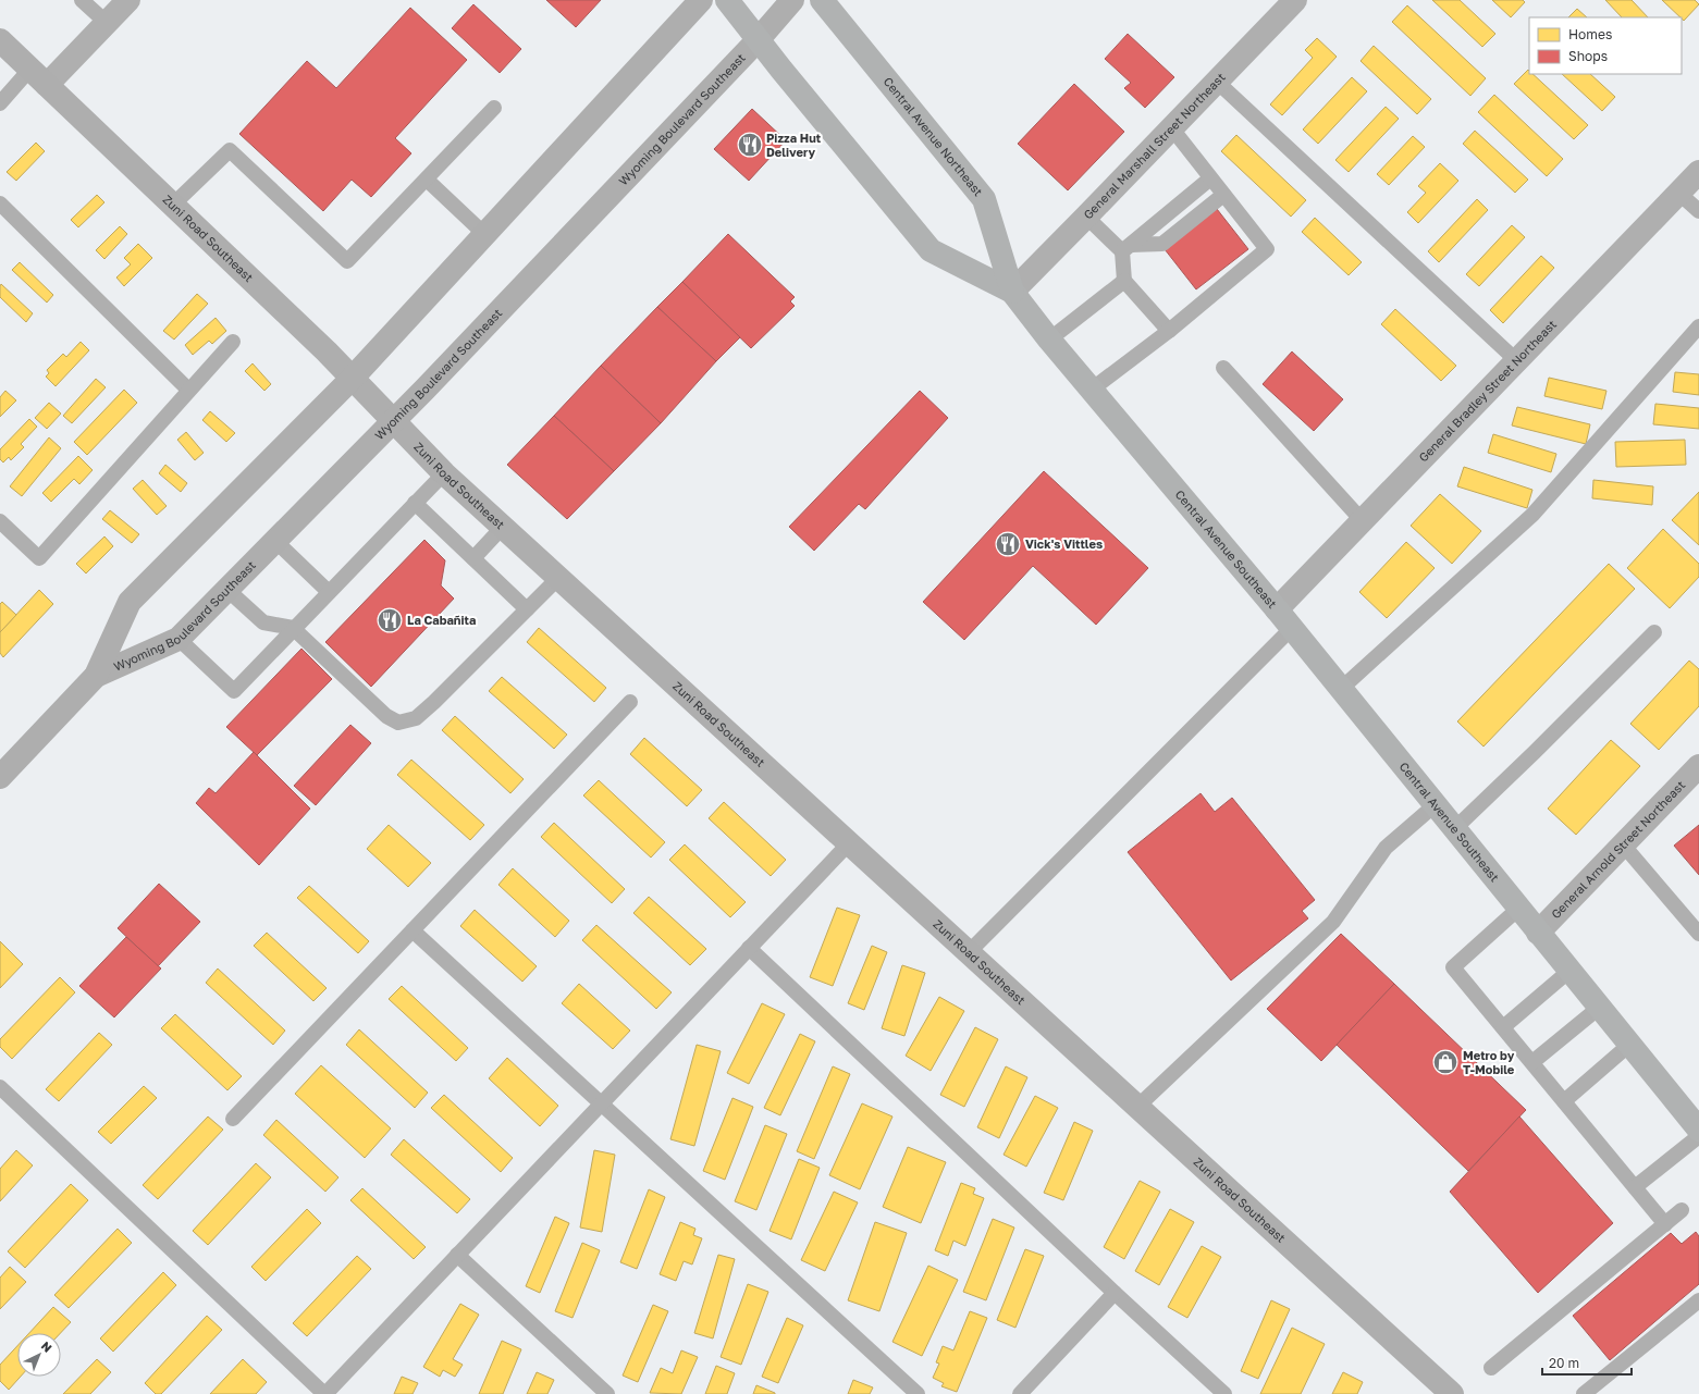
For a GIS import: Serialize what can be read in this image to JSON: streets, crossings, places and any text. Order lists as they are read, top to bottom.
{
  "streets": {
    "main road": [
      "Wyoming Boulevard Southeast",
      "Central Avenue Northeast",
      "Zuni Road Southeast",
      "Central Avenue Southeast"
    ],
    "street": ["General Marshall Street Northeast", "General Bradley Street Northeast", "General Arnold Street Northeast"]
  },
  "crossings": [
    ["Wyoming Boulevard Southeast", "Zuni Road Southeast"],
    ["Wyoming Boulevard Southeast", "Central Avenue Southeast"],
    ["Central Avenue Northeast", "General Marshall Street Northeast"],
    ["Central Avenue Northeast", "Central Avenue Southeast"],
    ["General Marshall Street Northeast", "Central Avenue Southeast"],
    ["General Bradley Street Northeast", "Central Avenue Southeast"],
    ["Central Avenue Southeast", "General Arnold Street Northeast"]
  ],
  "places": {
    "restaurant": ["Pizza Hut Delivery", "Vick's Vittles", "La Cabañita"],
    "shop": ["Metro by T-Mobile"]
  },
  "legend": ["Homes", "Shops"],
  "scale_bar": "20 m",
  "north": "top right"
}
